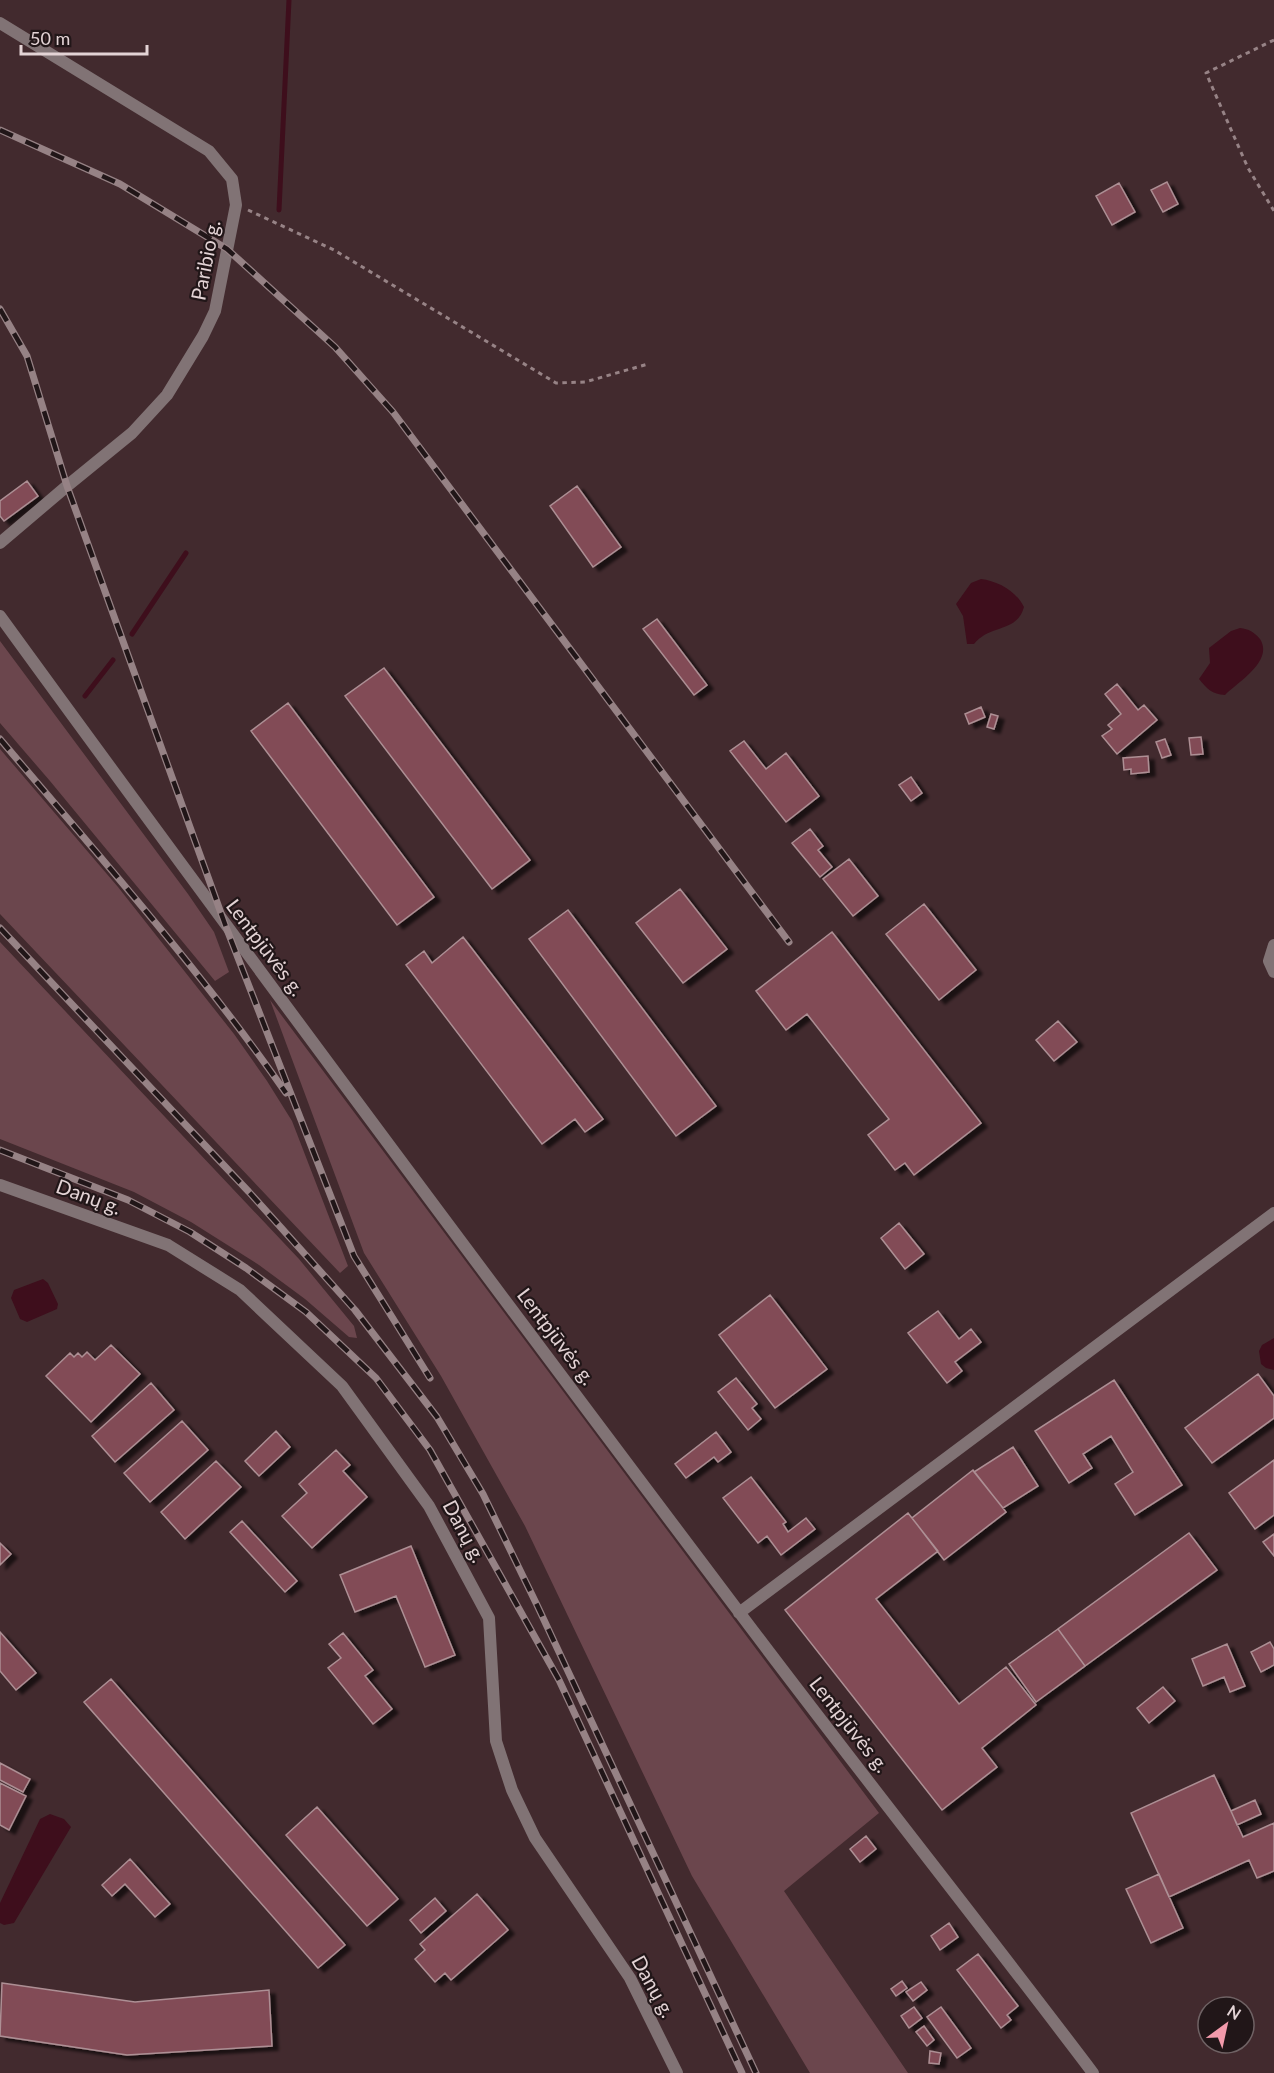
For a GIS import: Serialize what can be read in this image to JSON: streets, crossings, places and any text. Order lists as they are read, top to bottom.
{
  "streets": {
    "street": ["Paribio g.", "Lentpjūvės g.", "Danų g."]
  },
  "scale_bar": "50 m",
  "north": "top right"
}
